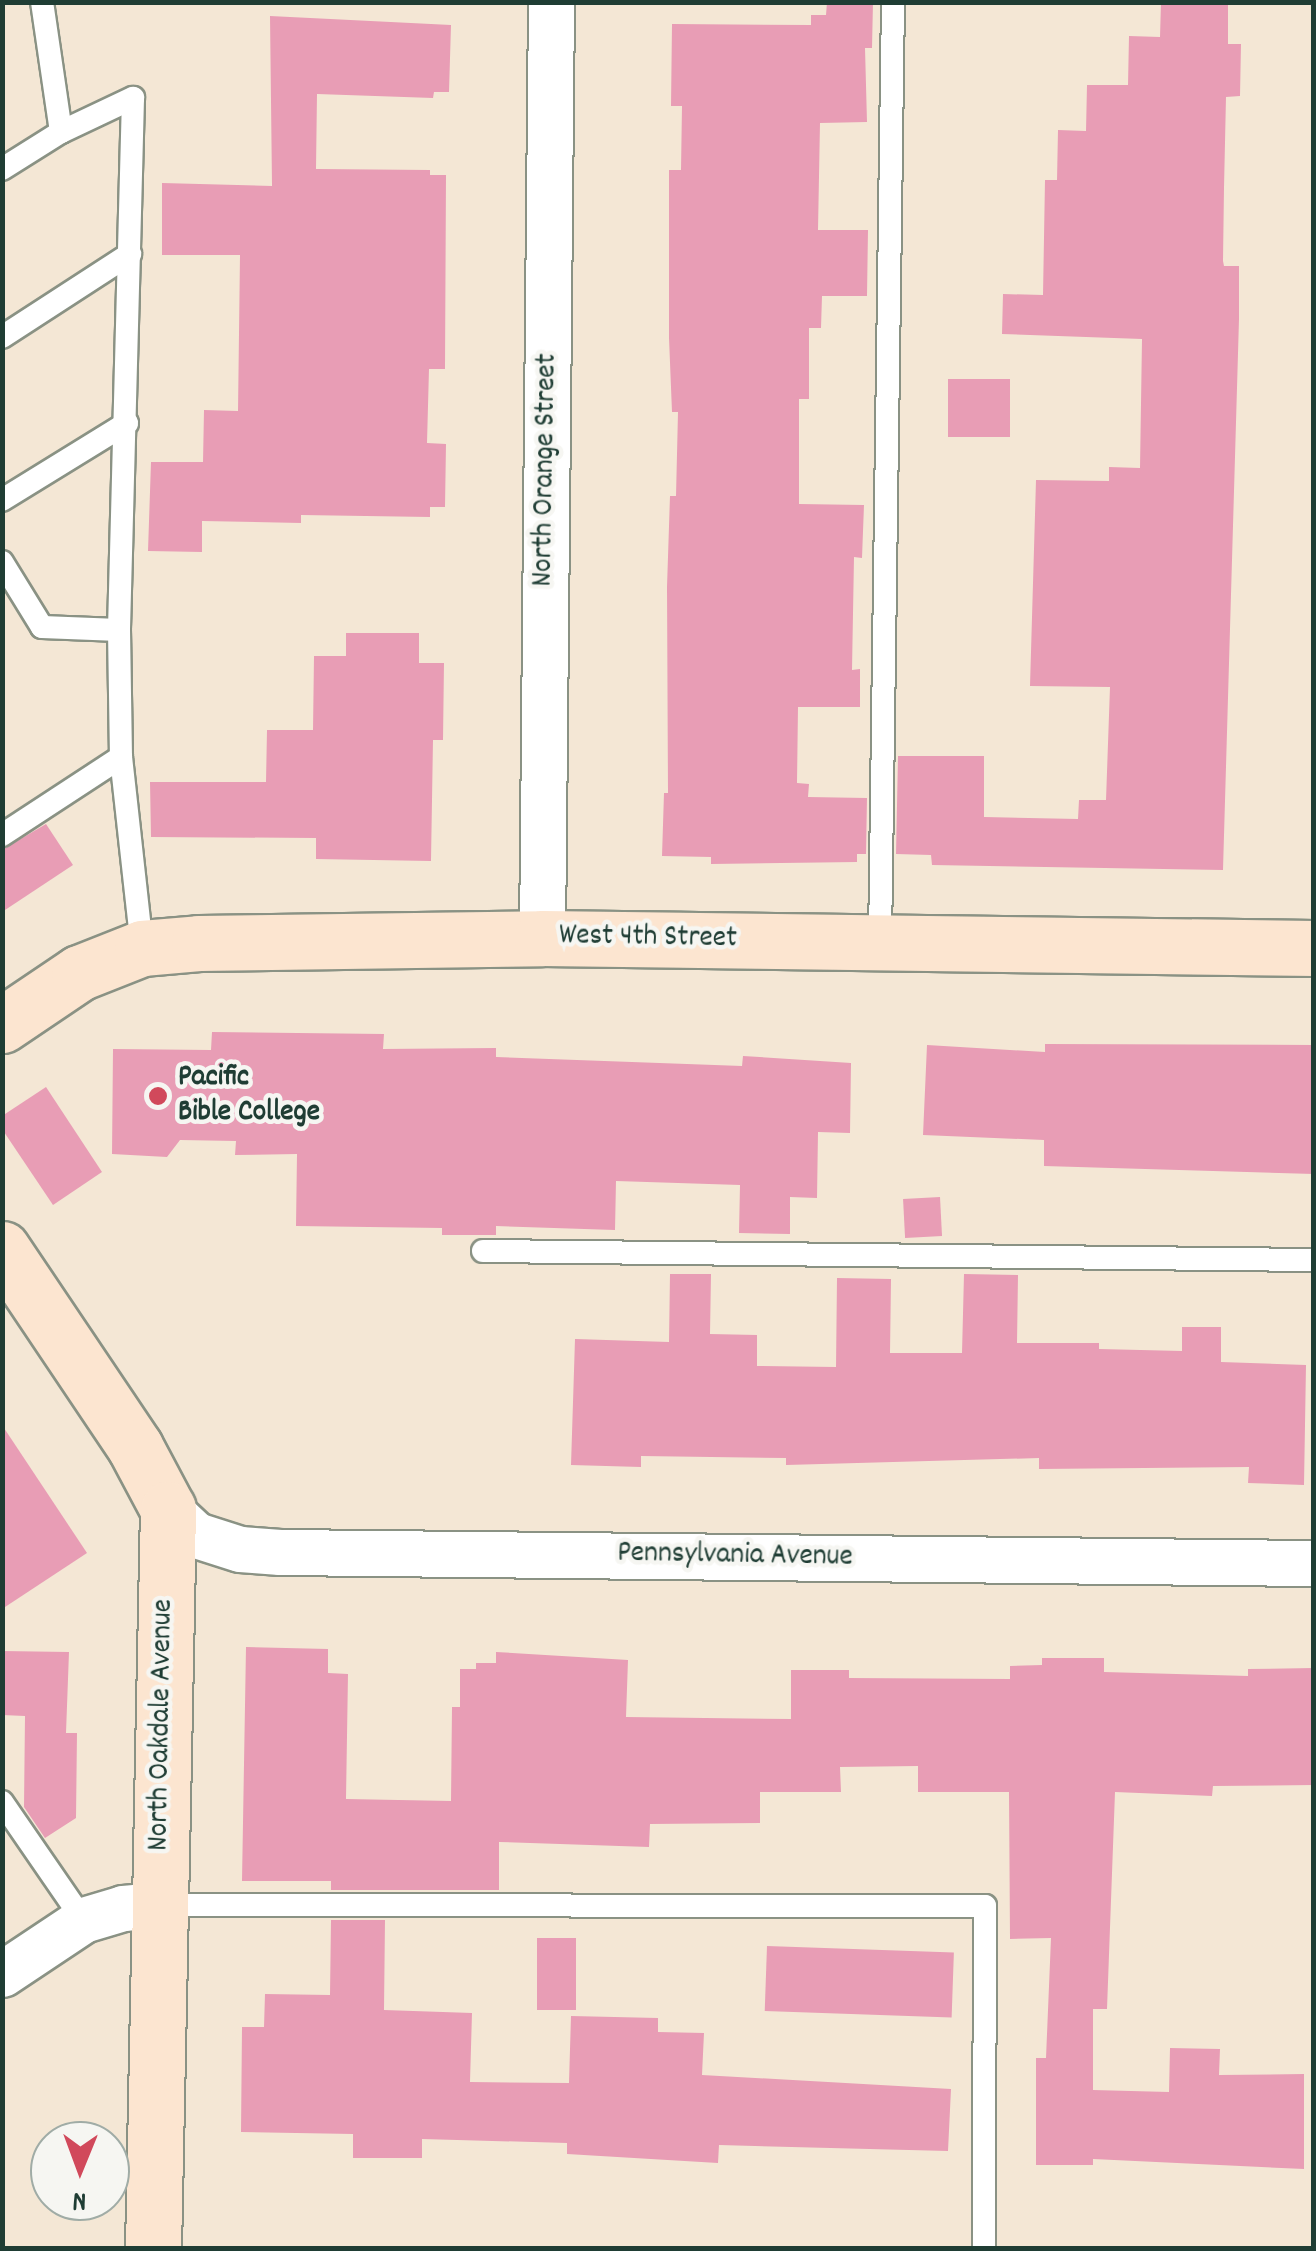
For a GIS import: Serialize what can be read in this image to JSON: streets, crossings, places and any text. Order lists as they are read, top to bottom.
{
  "streets": {
    "street": [
      "North Orange Street",
      "West 4th Street",
      "Pennsylvania Avenue",
      "North Oakdale Avenue"
    ]
  },
  "crossings": [
    ["North Orange Street", "West 4th Street"],
    ["Pennsylvania Avenue", "North Oakdale Avenue"]
  ],
  "places": ["Pacific Bible College"],
  "north": "bottom"
}
